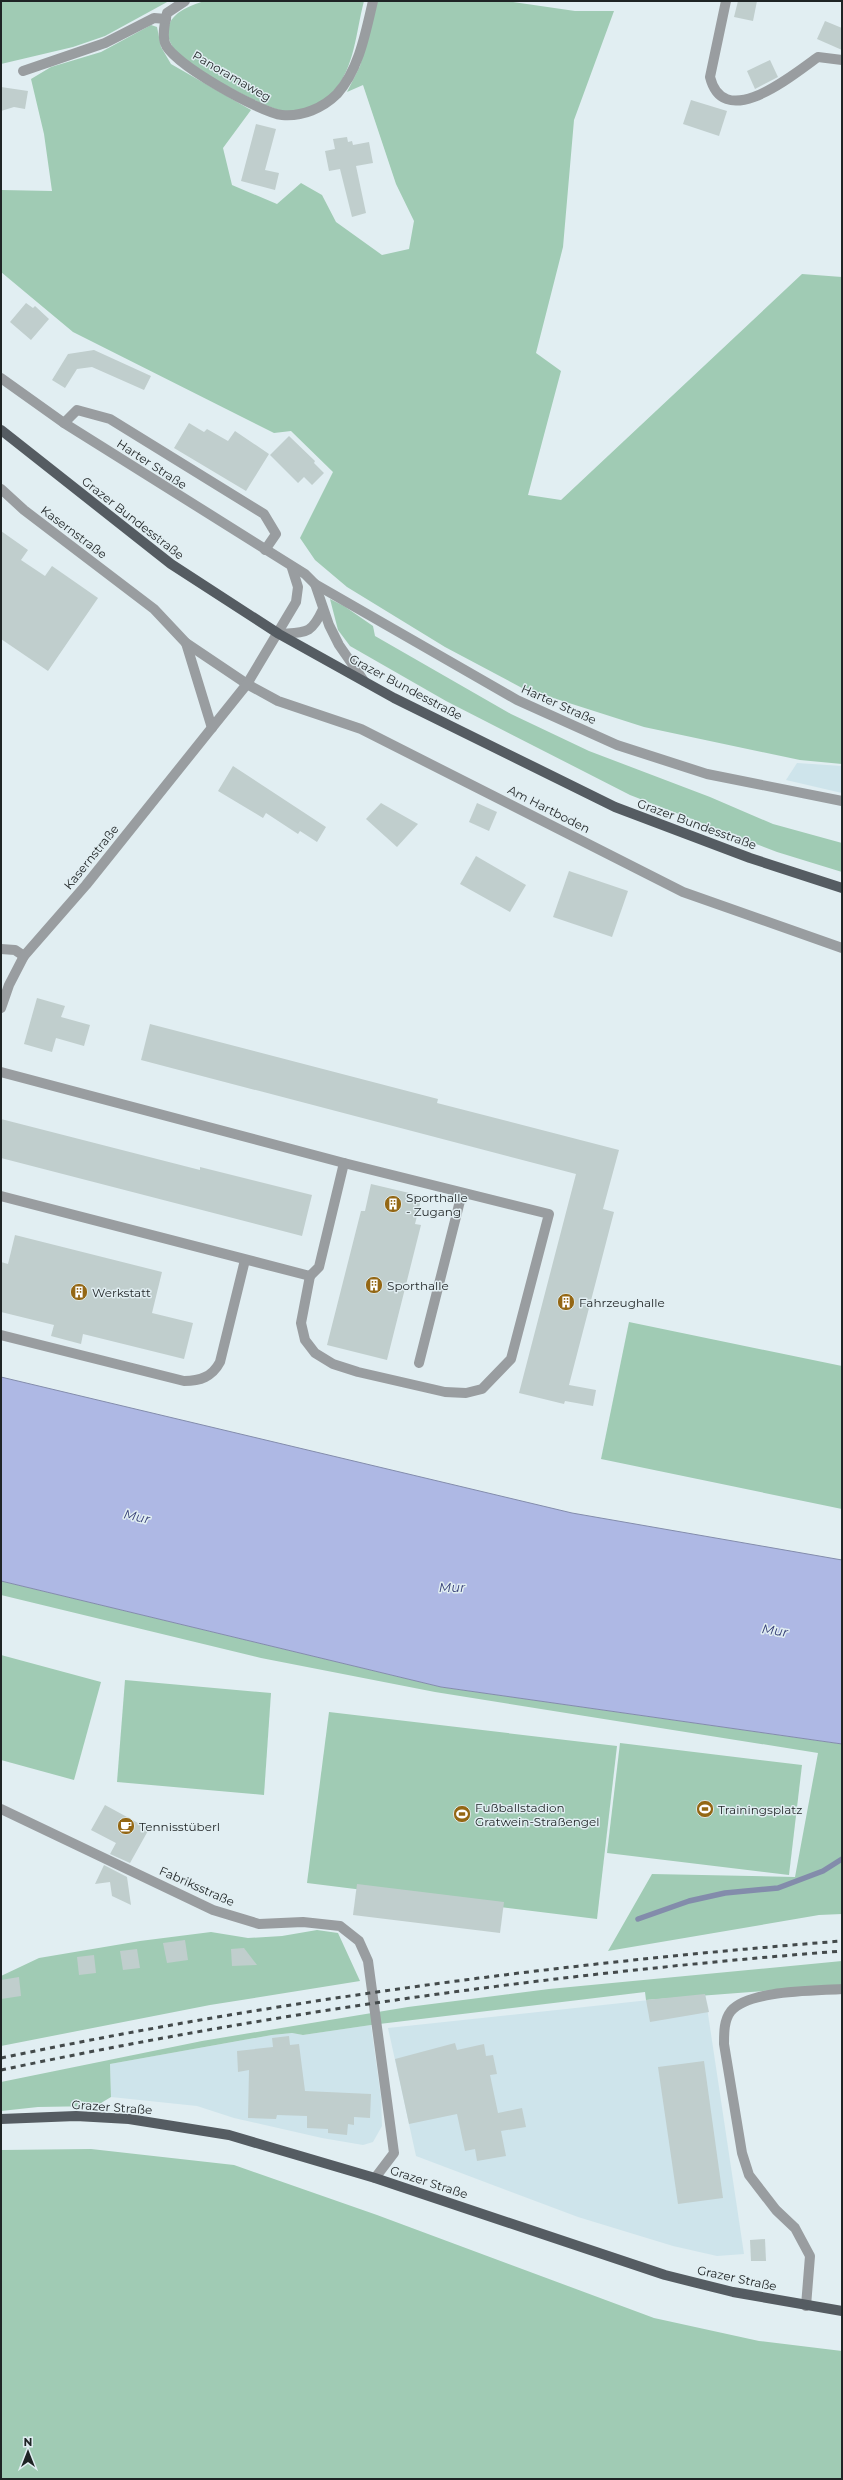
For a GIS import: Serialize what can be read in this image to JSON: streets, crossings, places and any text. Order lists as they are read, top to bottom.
{
  "streets": {
    "main road": ["Grazer Bundesstraße", "Grazer Straße"],
    "street": [
      "Panoramaweg",
      "Harter Straße",
      "Kasernstraße",
      "Am Hartboden",
      "Fabriksstraße"
    ]
  },
  "crossings": [
    ["Grazer Bundesstraße", "Kasernstraße"],
    ["Kasernstraße", "Am Hartboden"],
    ["Fabriksstraße", "Grazer Straße"]
  ],
  "water": ["Mur"],
  "places": {
    "building": [
      "Sporthalle - Zugang",
      "Sporthalle",
      "Werkstatt",
      "Fahrzeughalle"
    ],
    "sports": ["Trainingsplatz", "Fußballstadion Gratwein-Straßengel"],
    "cafe": ["Tennisstüberl"]
  },
  "north": "top"
}
